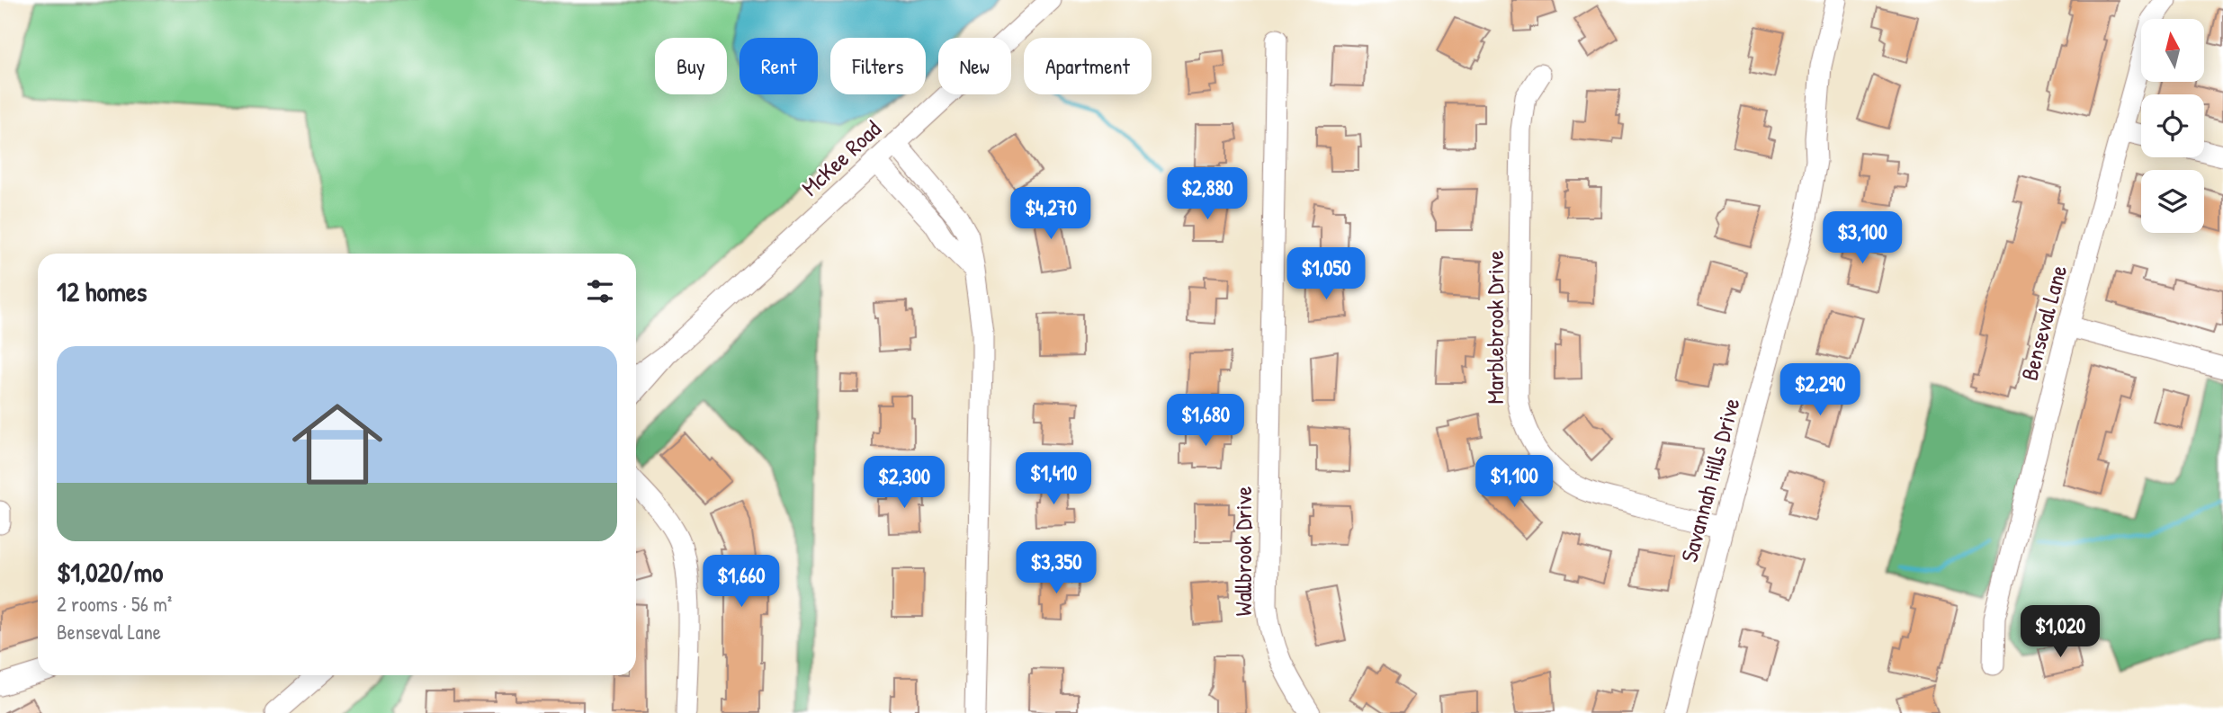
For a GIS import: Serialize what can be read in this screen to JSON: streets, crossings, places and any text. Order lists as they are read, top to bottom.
{
  "streets": {
    "street": [
      "McKee Road",
      "Benseval Lane",
      "Marblebrook Drive",
      "Savannah Hills Drive",
      "Wallbrook Drive"
    ]
  },
  "crossings": [
    ["Marblebrook Drive", "Savannah Hills Drive"]
  ],
  "north": "top",
  "page": {
    "chip": [
      "Buy",
      "Rent",
      "Filters",
      "New",
      "Apartment"
    ],
    "price": [
      "$2,880",
      "$4,270",
      "$3,100",
      "$1,050",
      "$2,290",
      "$1,680",
      "$1,410",
      "$1,100",
      "$2,300",
      "$3,350",
      "$1,660",
      "$1,020"
    ],
    "heading": "12 homes",
    "list": [
      {
        "name": "$1,020/mo",
        "note": "2 rooms · 56 m² · Benseval Lane"
      }
    ]
  }
}
